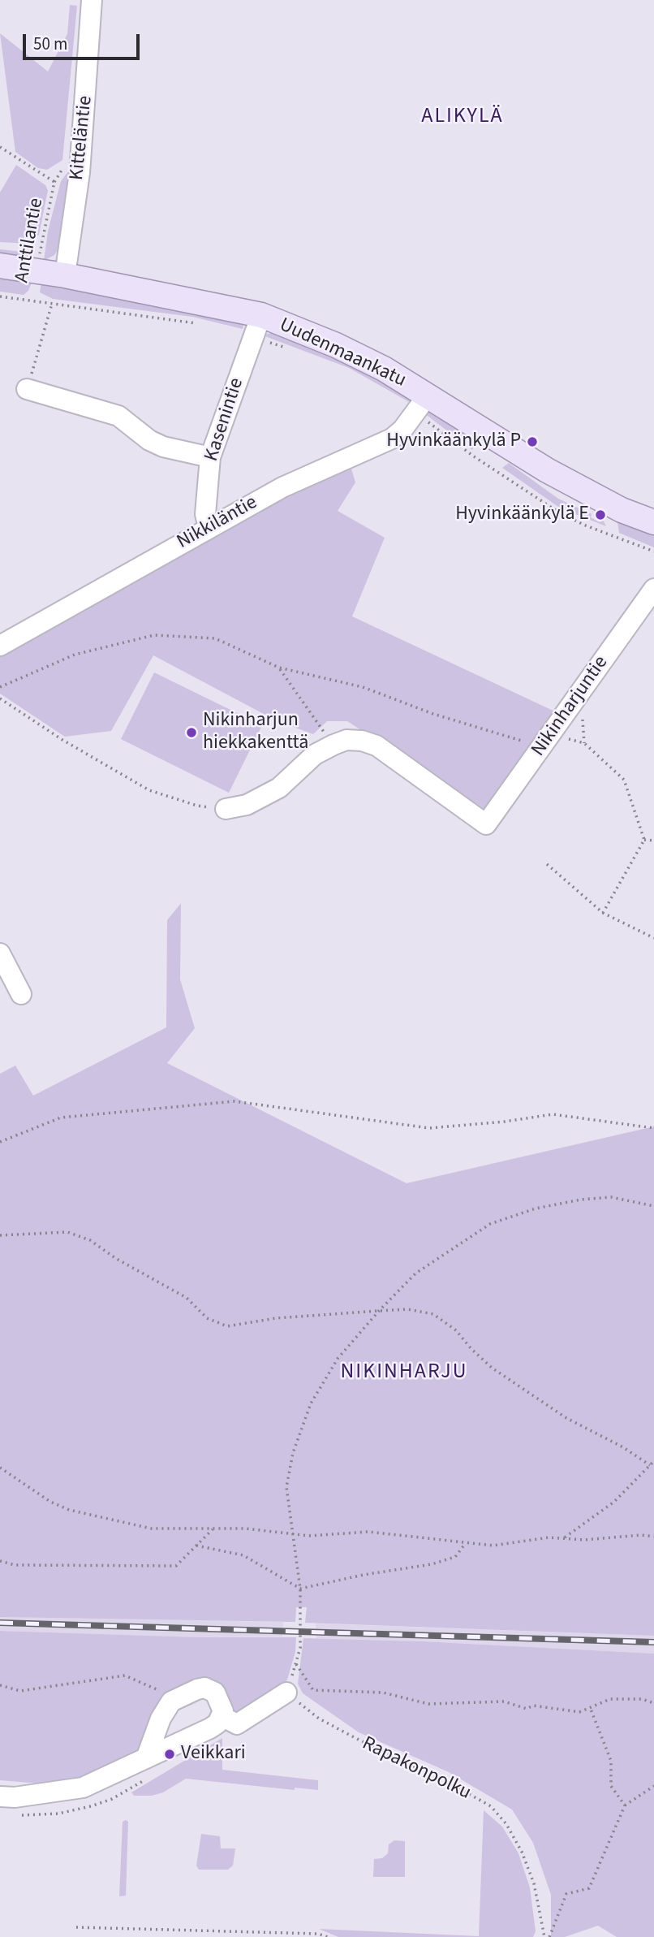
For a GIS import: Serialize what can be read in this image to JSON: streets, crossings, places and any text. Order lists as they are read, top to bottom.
{
  "streets": {
    "main road": ["Uudenmaankatu"],
    "street": [
      "Kitteläntie",
      "Kasenintie",
      "Nikkiläntie",
      "Nikinharjuntie"
    ],
    "path": ["Anttilantie", "Rapakonpolku"]
  },
  "crossings": [
    ["Kitteläntie", "Uudenmaankatu"],
    ["Anttilantie", "Uudenmaankatu"],
    ["Uudenmaankatu", "Kasenintie"],
    ["Uudenmaankatu", "Nikkiläntie"],
    ["Kasenintie", "Nikkiläntie"]
  ],
  "districts": ["ALIKYLÄ", "NIKINHARJU"],
  "places": [
    "Hyvinkäänkylä P",
    "Hyvinkäänkylä E",
    "Nikinharjun hiekkakenttä",
    "Veikkari"
  ],
  "scale_bar": "50 m"
}
